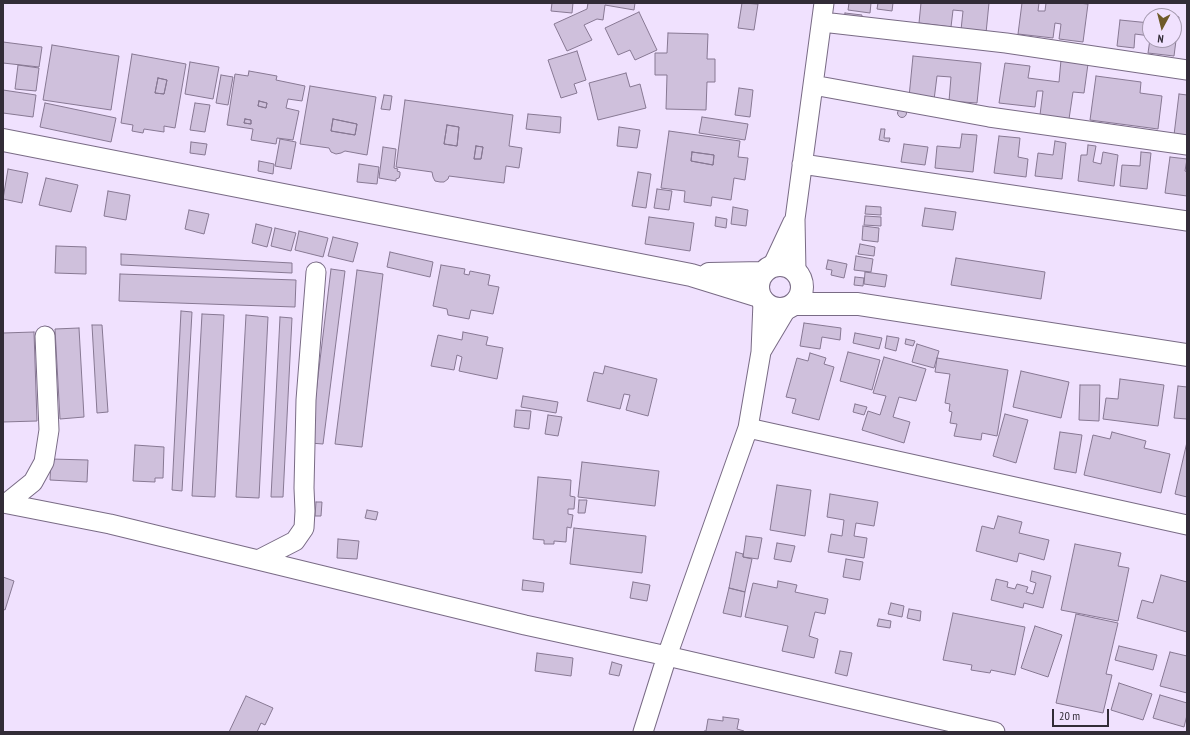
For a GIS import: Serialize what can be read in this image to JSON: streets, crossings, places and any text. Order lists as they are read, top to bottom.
{
  "scale_bar": "20 m",
  "north": "bottom"
}
